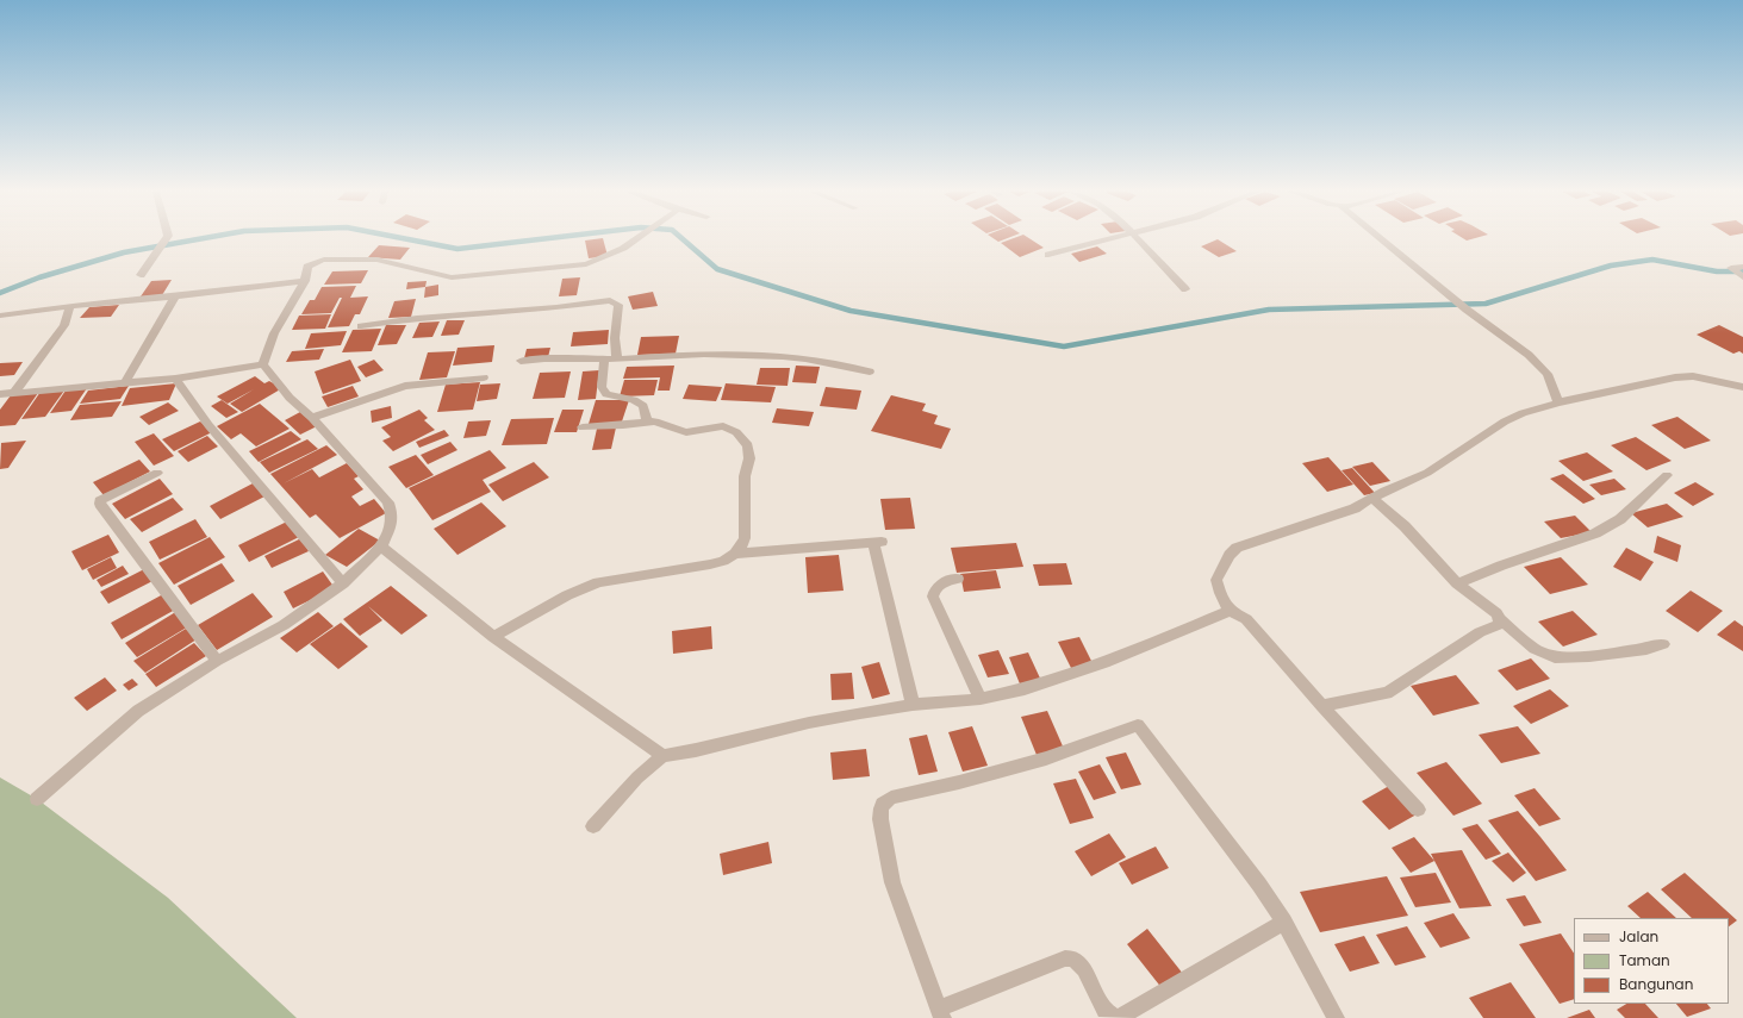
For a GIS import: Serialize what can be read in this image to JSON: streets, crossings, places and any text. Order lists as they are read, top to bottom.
{
  "legend": ["Jalan", "Taman", "Bangunan"]
}
